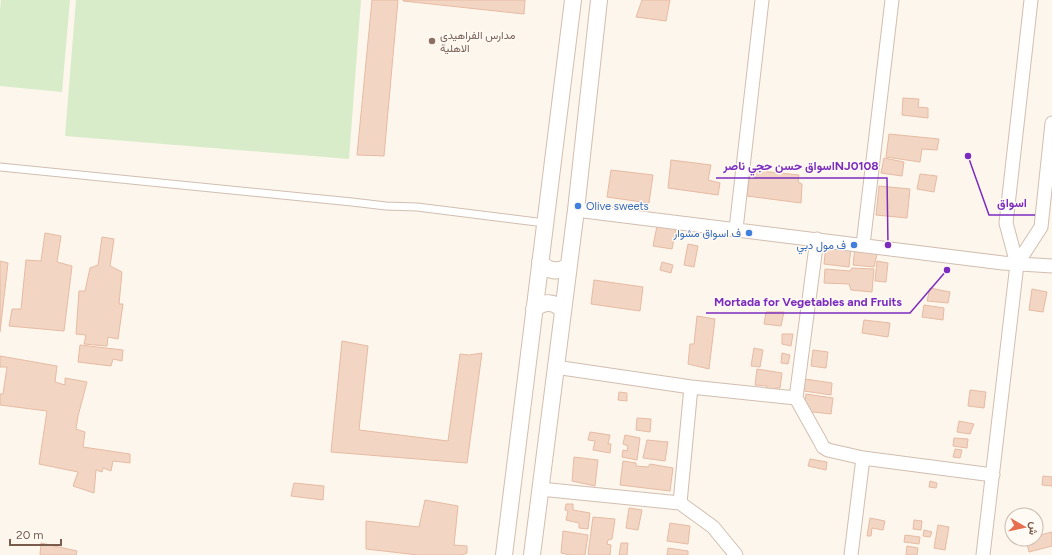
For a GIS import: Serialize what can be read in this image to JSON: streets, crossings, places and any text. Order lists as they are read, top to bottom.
{
  "places": [
    "مدارس الفراهيدي الاهلية",
    "اسواق",
    "Olive sweets",
    "ف اسواق مشوار",
    "ف مول دبي",
    "اسواق حسن حجي ناصرNJ0108",
    "Mortada for Vegetables and Fruits"
  ],
  "scale_bar": "20 m",
  "north": "right"
}
